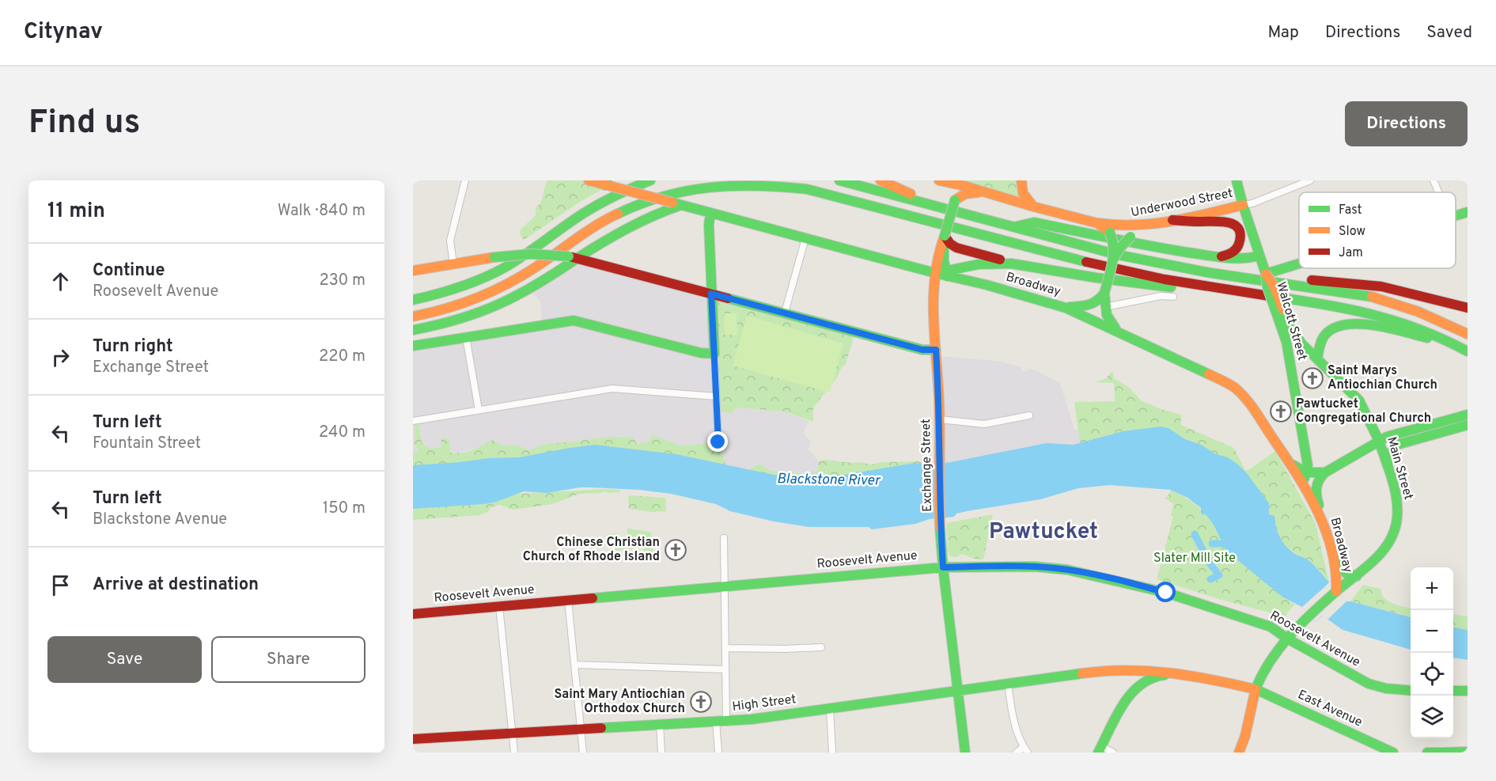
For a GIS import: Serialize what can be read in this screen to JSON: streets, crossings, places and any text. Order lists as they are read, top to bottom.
{
  "streets": {
    "main road": [
      "Underwood Street",
      "Broadway",
      "Walcott Street",
      "Exchange Street",
      "Main Street",
      "Roosevelt Avenue",
      "High Street",
      "East Avenue"
    ]
  },
  "crossings": [
    ["Underwood Street", "Walcott Street"],
    ["Underwood Street", "Exchange Street"],
    ["Broadway", "Walcott Street"],
    ["Broadway", "Main Street"],
    ["Walcott Street", "Main Street"],
    ["Exchange Street", "Roosevelt Avenue"],
    ["Exchange Street", "High Street"],
    ["Main Street", "Roosevelt Avenue"],
    ["Main Street", "High Street"],
    ["Main Street", "East Avenue"],
    ["High Street", "East Avenue"]
  ],
  "districts": ["Pawtucket"],
  "water": ["Blackstone River"],
  "parks": ["Slater Mill Site"],
  "places": {
    "church": [
      "Saint Marys Antiochian Church",
      "Pawtucket Congregational Church",
      "Chinese Christian Church of Rhode Island",
      "Saint Mary Antiochian Orthodox Church"
    ]
  },
  "legend": ["Fast", "Slow", "Jam"],
  "page": {
    "header": "Citynav",
    "nav": ["Map", "Directions", "Saved"],
    "buttons": [
      "Directions",
      ["Save", "Share"]
    ],
    "title": "Find us",
    "heading": ["11 min", "Walk · 840 m"],
    "list": [
      ["Continue", "Roosevelt Avenue", "230 m"],
      ["Turn right", "Exchange Street", "220 m"],
      ["Turn left", "Fountain Street", "240 m"],
      ["Turn left", "Blackstone Avenue", "150 m"],
      "Arrive at destination"
    ],
    "map_buttons": ["+", "−"]
  }
}
